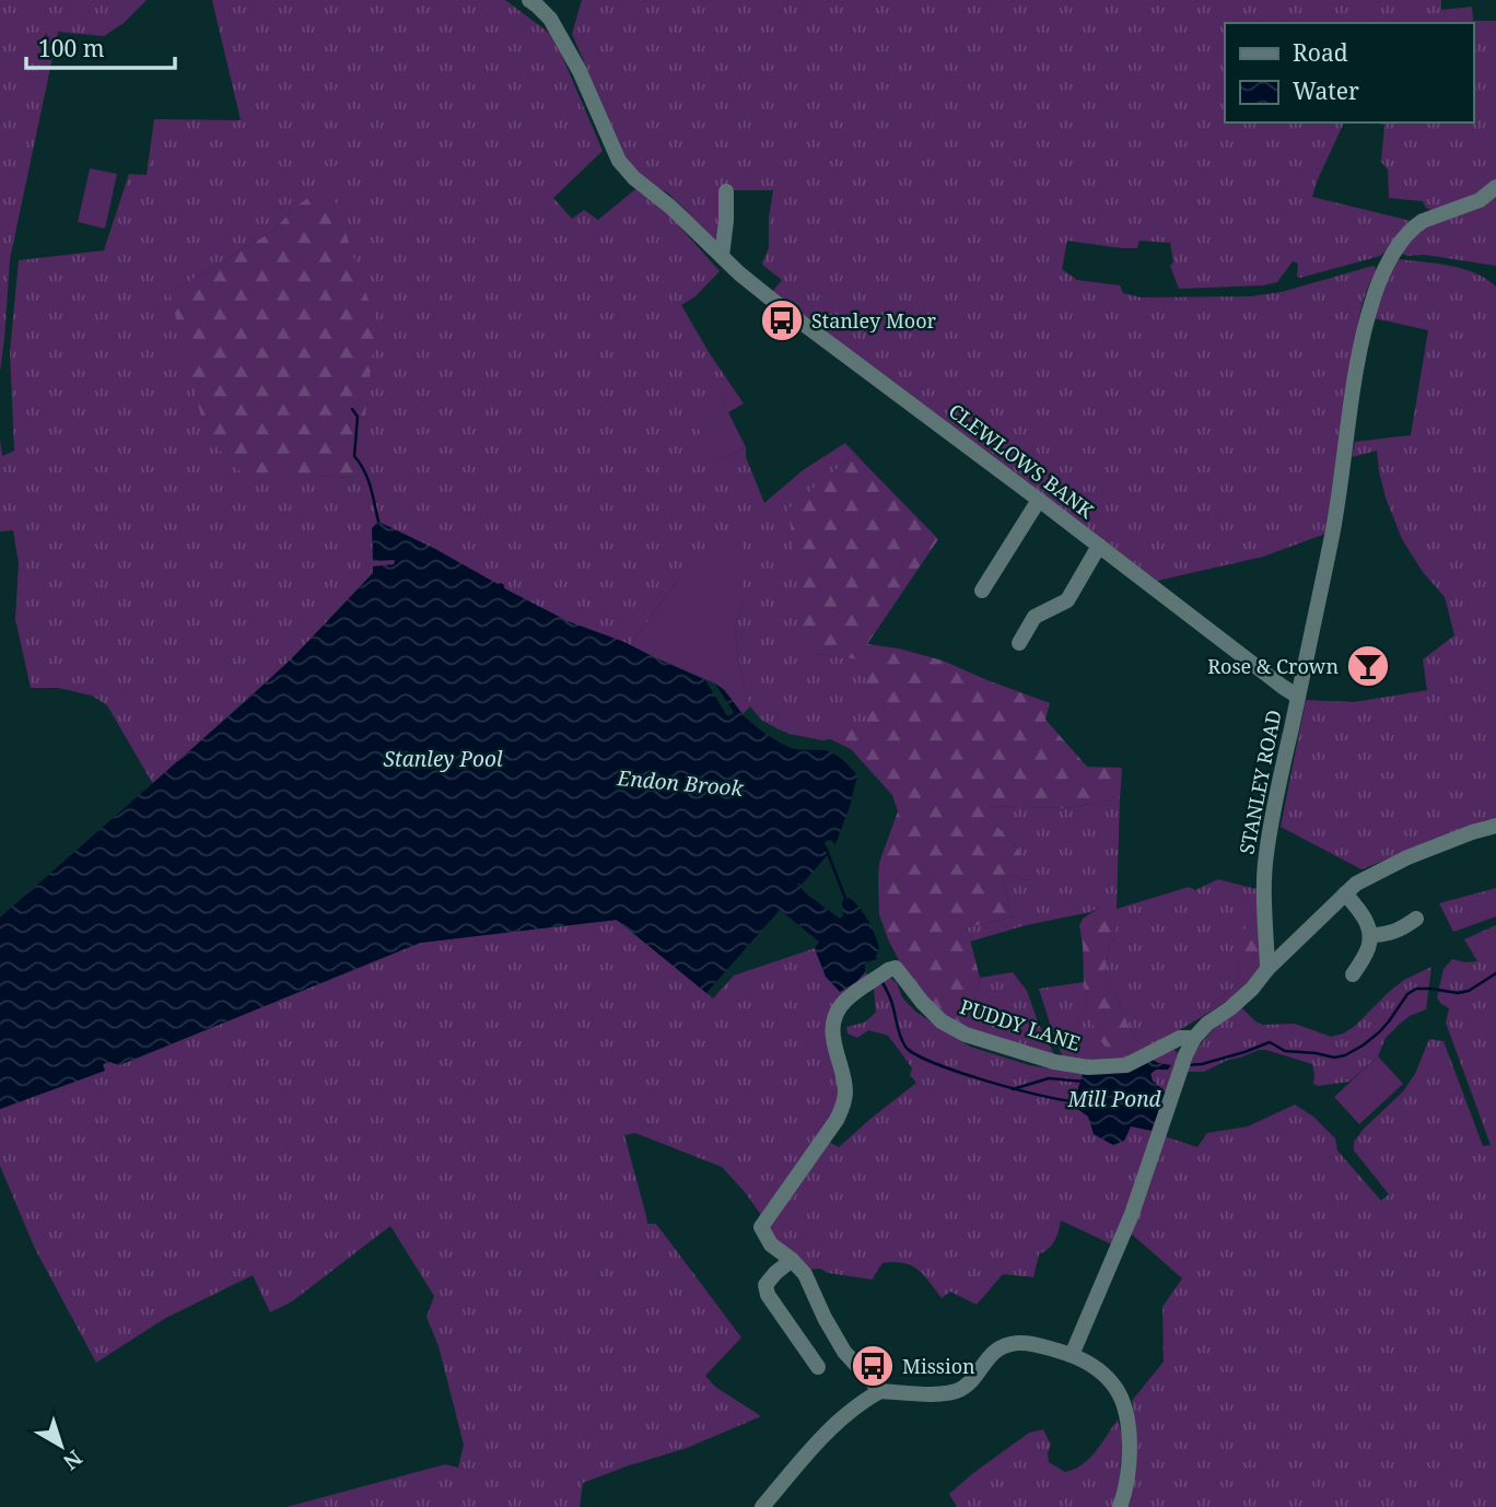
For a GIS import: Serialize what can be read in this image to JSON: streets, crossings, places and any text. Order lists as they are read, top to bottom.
{
  "streets": {
    "street": ["CLEWLOWS BANK", "STANLEY ROAD", "PUDDY LANE"]
  },
  "crossings": [
    ["CLEWLOWS BANK", "STANLEY ROAD"]
  ],
  "water": ["Stanley Pool", "Endon Brook", "Mill Pond"],
  "places": {
    "bus stop": ["Stanley Moor", "Mission"],
    "bar": ["Rose & Crown"]
  },
  "legend": ["Road", "Water"],
  "scale_bar": "100 m",
  "north": "bottom right"
}
